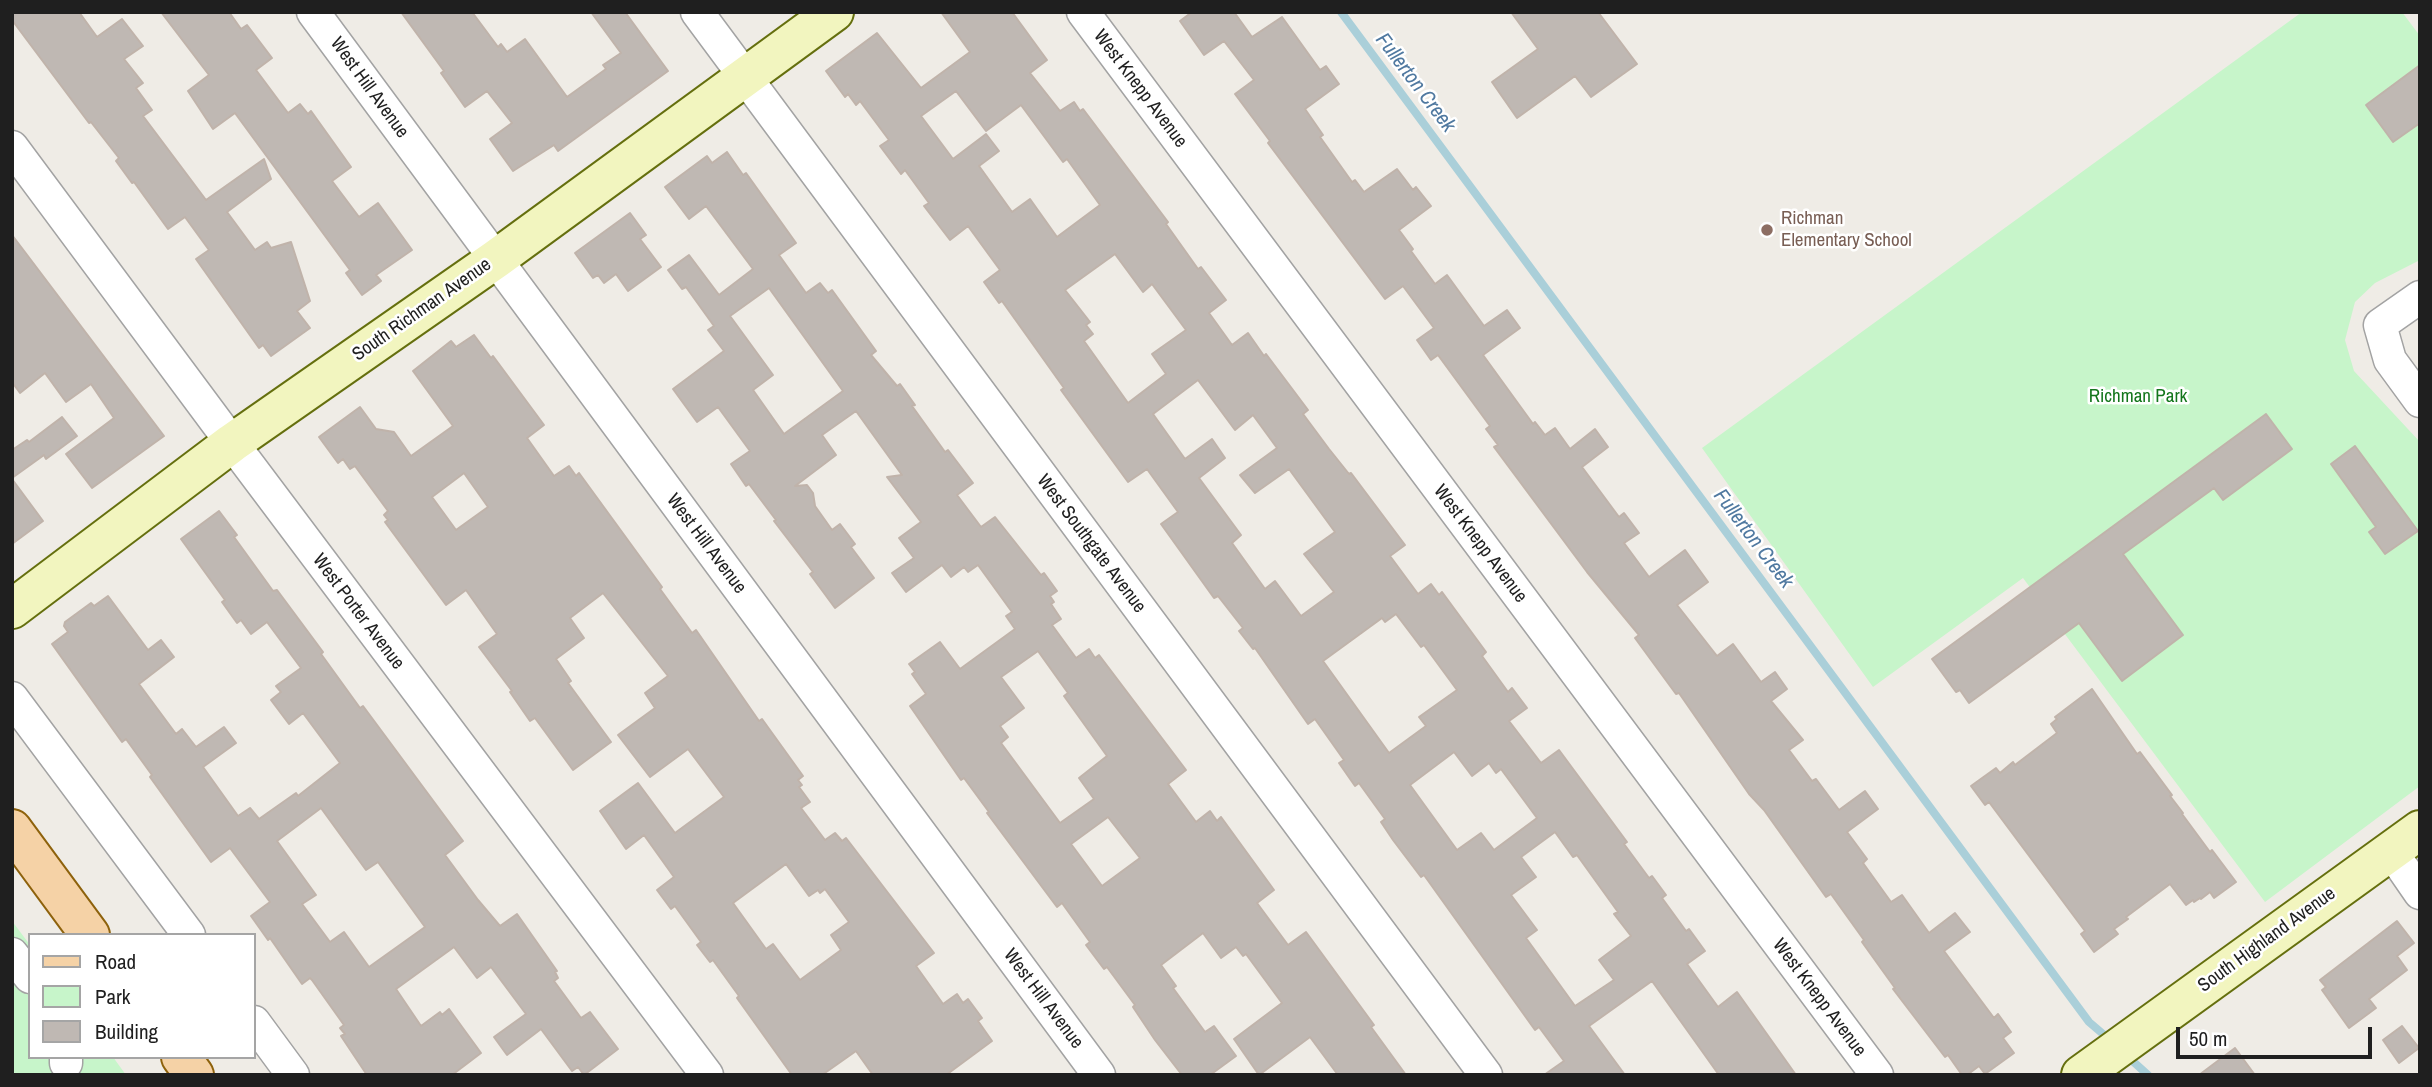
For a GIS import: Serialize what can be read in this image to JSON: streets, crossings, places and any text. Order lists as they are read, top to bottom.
{
  "streets": {
    "street": [
      "West Hill Avenue",
      "West Knepp Avenue",
      "South Richman Avenue",
      "West Southgate Avenue",
      "West Porter Avenue",
      "South Highland Avenue"
    ]
  },
  "crossings": [
    ["West Hill Avenue", "South Richman Avenue"],
    ["South Richman Avenue", "West Southgate Avenue"],
    ["South Richman Avenue", "West Porter Avenue"]
  ],
  "water": ["Fullerton Creek"],
  "parks": ["Richman Park"],
  "places": ["Richman Elementary School"],
  "legend": ["Road", "Park", "Building"],
  "scale_bar": "50 m"
}
